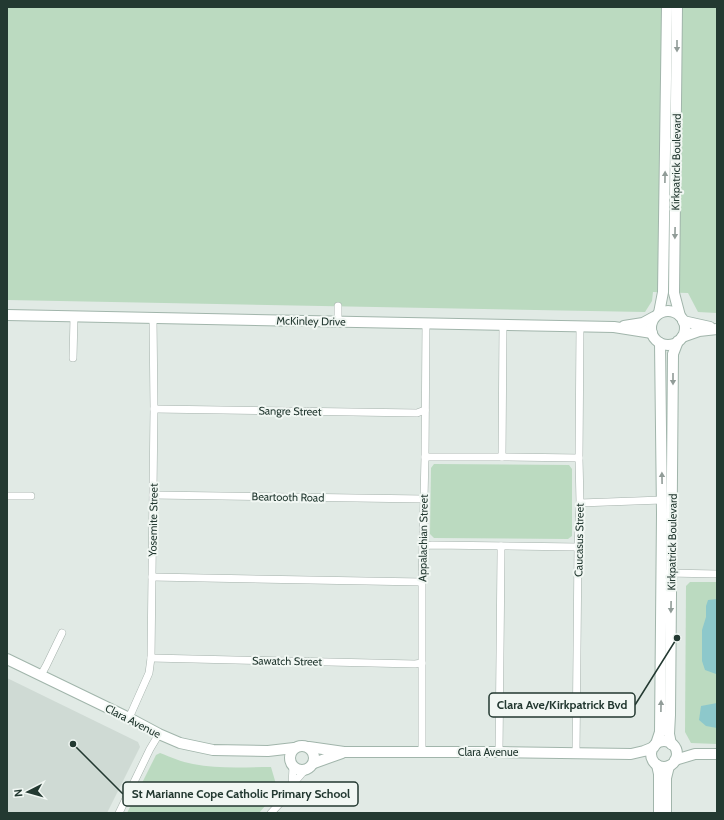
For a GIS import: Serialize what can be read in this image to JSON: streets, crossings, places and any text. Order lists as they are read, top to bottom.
{
  "streets": {
    "street": [
      "Kirkpatrick Boulevard",
      "McKinley Drive",
      "Sangre Street",
      "Beartooth Road",
      "Yosemite Street",
      "Appalachian Street",
      "Caucasus Street",
      "Sawatch Street",
      "Clara Avenue"
    ]
  },
  "crossings": [
    ["Kirkpatrick Boulevard", "McKinley Drive"],
    ["Kirkpatrick Boulevard", "Clara Avenue"],
    ["McKinley Drive", "Yosemite Street"],
    ["McKinley Drive", "Appalachian Street"],
    ["McKinley Drive", "Caucasus Street"],
    ["Sangre Street", "Yosemite Street"],
    ["Sangre Street", "Appalachian Street"],
    ["Beartooth Road", "Yosemite Street"],
    ["Beartooth Road", "Appalachian Street"],
    ["Yosemite Street", "Sawatch Street"],
    ["Yosemite Street", "Clara Avenue"],
    ["Appalachian Street", "Sawatch Street"],
    ["Appalachian Street", "Clara Avenue"],
    ["Caucasus Street", "Clara Avenue"]
  ],
  "places": ["Clara Ave/Kirkpatrick Bvd", "St Marianne Cope Catholic Primary School"],
  "north": "left"
}
